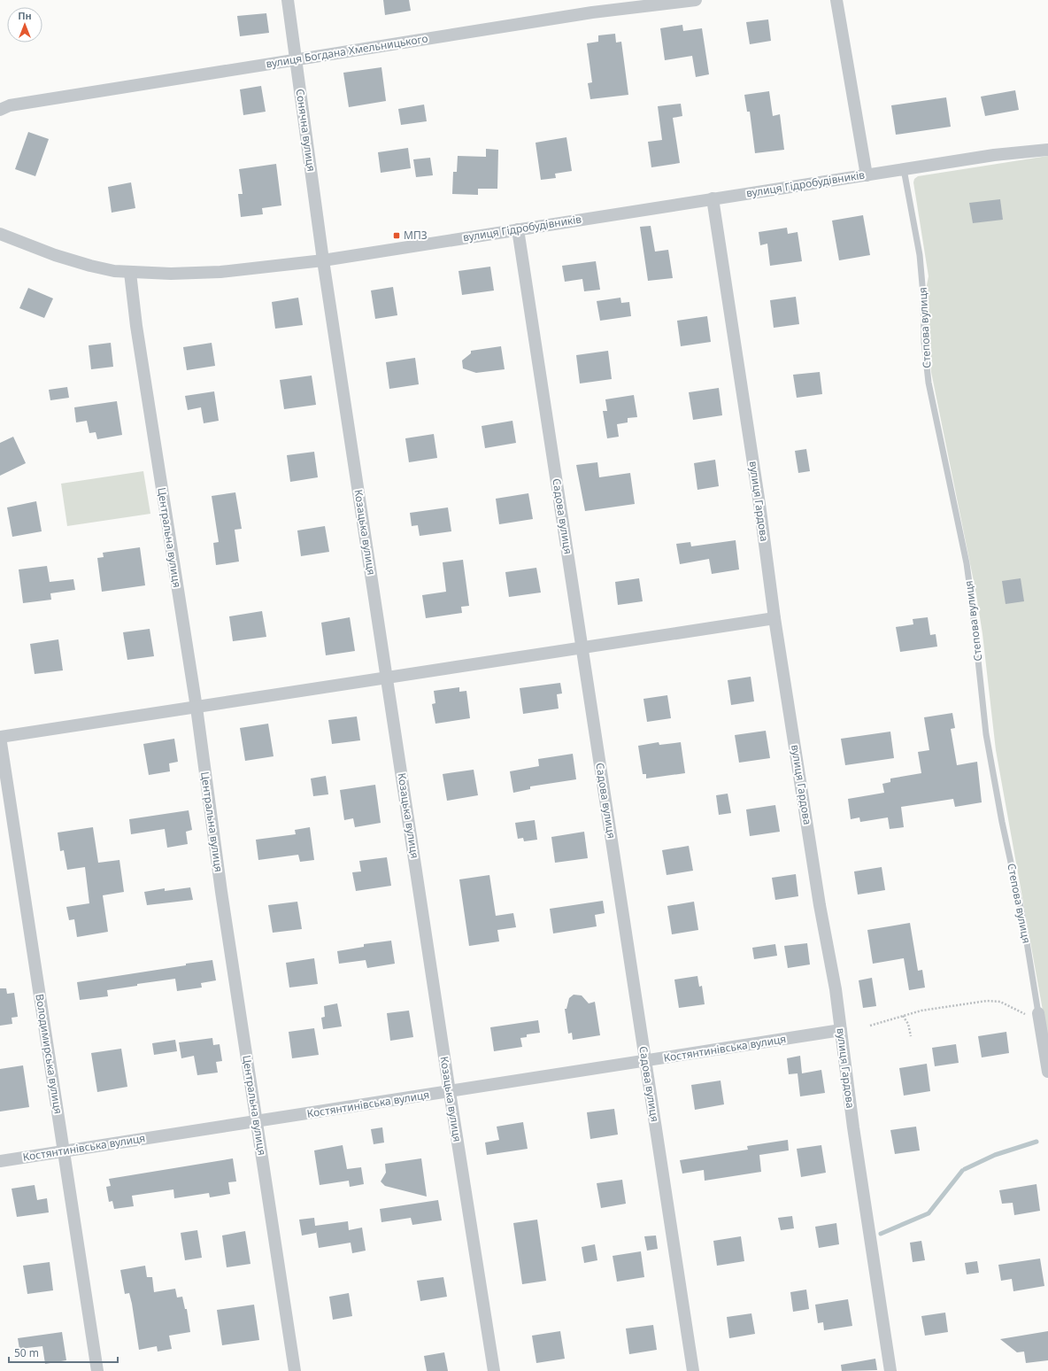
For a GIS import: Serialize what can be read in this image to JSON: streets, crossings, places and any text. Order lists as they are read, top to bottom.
{
  "streets": {
    "street": [
      "вулиця Богдана Хмельницького",
      "Сонячна вулиця",
      "вулиця Гідробудівників",
      "Степова вулиця",
      "вулиця Гардова",
      "Садова вулиця",
      "Козацька вулиця",
      "Центральна вулиця",
      "Костянтинівська вулиця",
      "Володимирська вулиця"
    ]
  },
  "crossings": [
    ["вулиця Богдана Хмельницького", "Сонячна вулиця"],
    ["Сонячна вулиця", "вулиця Гідробудівників"],
    ["Сонячна вулиця", "Козацька вулиця"],
    ["вулиця Гідробудівників", "Степова вулиця"],
    ["вулиця Гідробудівників", "вулиця Гардова"],
    ["вулиця Гідробудівників", "Садова вулиця"],
    ["вулиця Гідробудівників", "Козацька вулиця"],
    ["вулиця Гідробудівників", "Центральна вулиця"],
    ["вулиця Гардова", "Костянтинівська вулиця"],
    ["Садова вулиця", "Костянтинівська вулиця"],
    ["Козацька вулиця", "Костянтинівська вулиця"],
    ["Центральна вулиця", "Костянтинівська вулиця"],
    ["Костянтинівська вулиця", "Володимирська вулиця"]
  ],
  "places": {
    "transit": ["МПЗ"]
  },
  "scale_bar": "50 m",
  "north": "top"
}
